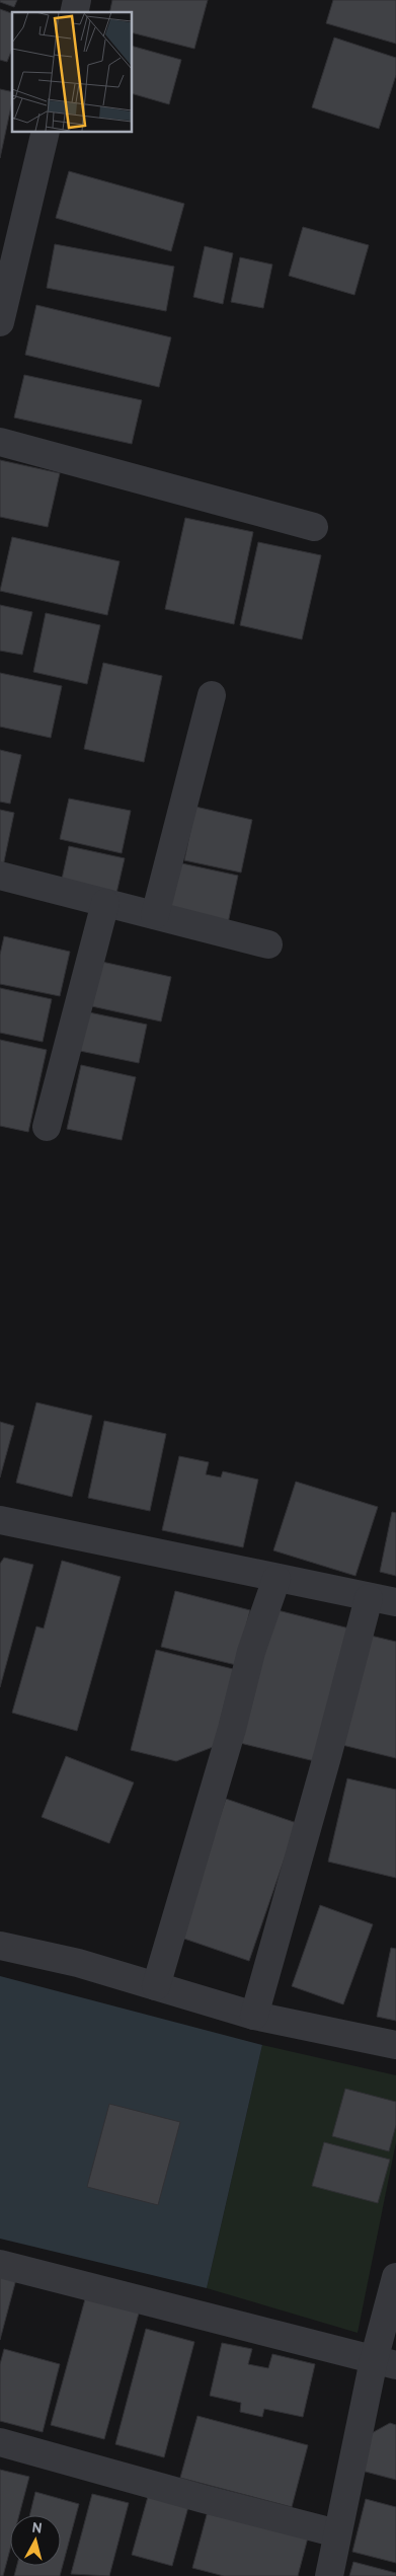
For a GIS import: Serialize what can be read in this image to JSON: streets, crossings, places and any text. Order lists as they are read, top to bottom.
{
  "north": "top"
}
